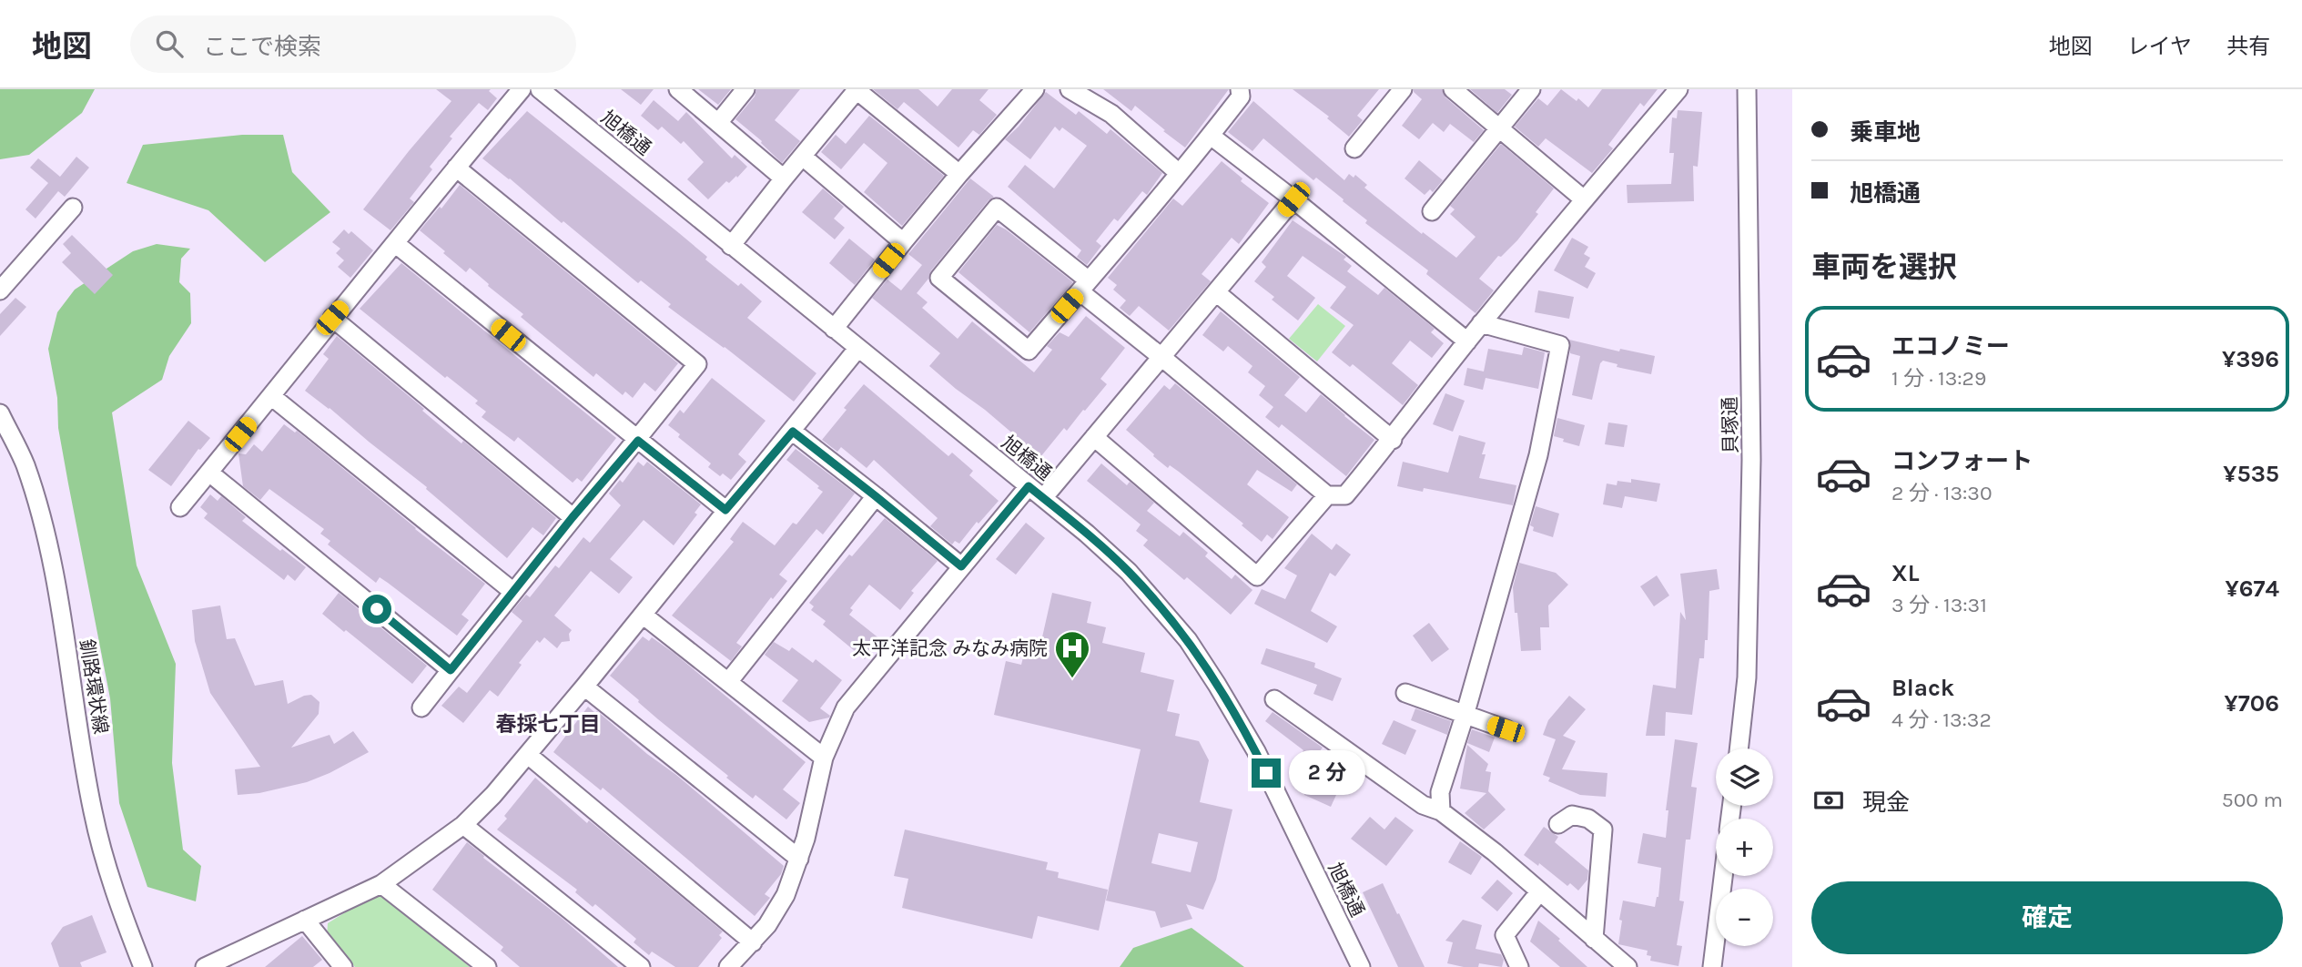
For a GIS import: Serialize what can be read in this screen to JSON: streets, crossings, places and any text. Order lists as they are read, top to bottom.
{
  "streets": {
    "street": ["旭橋通", "貝塚通", "釧路環状線"]
  },
  "districts": ["春採七丁目"],
  "places": {
    "hospital": ["太平洋記念 みなみ病院"]
  },
  "page": {
    "header": "地図",
    "search": "ここで検索",
    "nav": ["地図", "レイヤ", "共有"],
    "banner": ["乗車地", "旭橋通"],
    "heading": "車両を選択",
    "list": [
      {
        "name": "エコノミー",
        "note": "1 分 · 13:29",
        "value": "¥396"
      },
      {
        "name": "コンフォート",
        "note": "2 分 · 13:30",
        "value": "¥535"
      },
      {
        "name": "XL",
        "note": "3 分 · 13:31",
        "value": "¥674"
      },
      {
        "name": "Black",
        "note": "4 分 · 13:32",
        "value": "¥706"
      }
    ],
    "map_buttons": ["+", "−"],
    "bubble": "2 分",
    "pay": ["現金", "500 m"],
    "buttons": "確定"
  }
}
